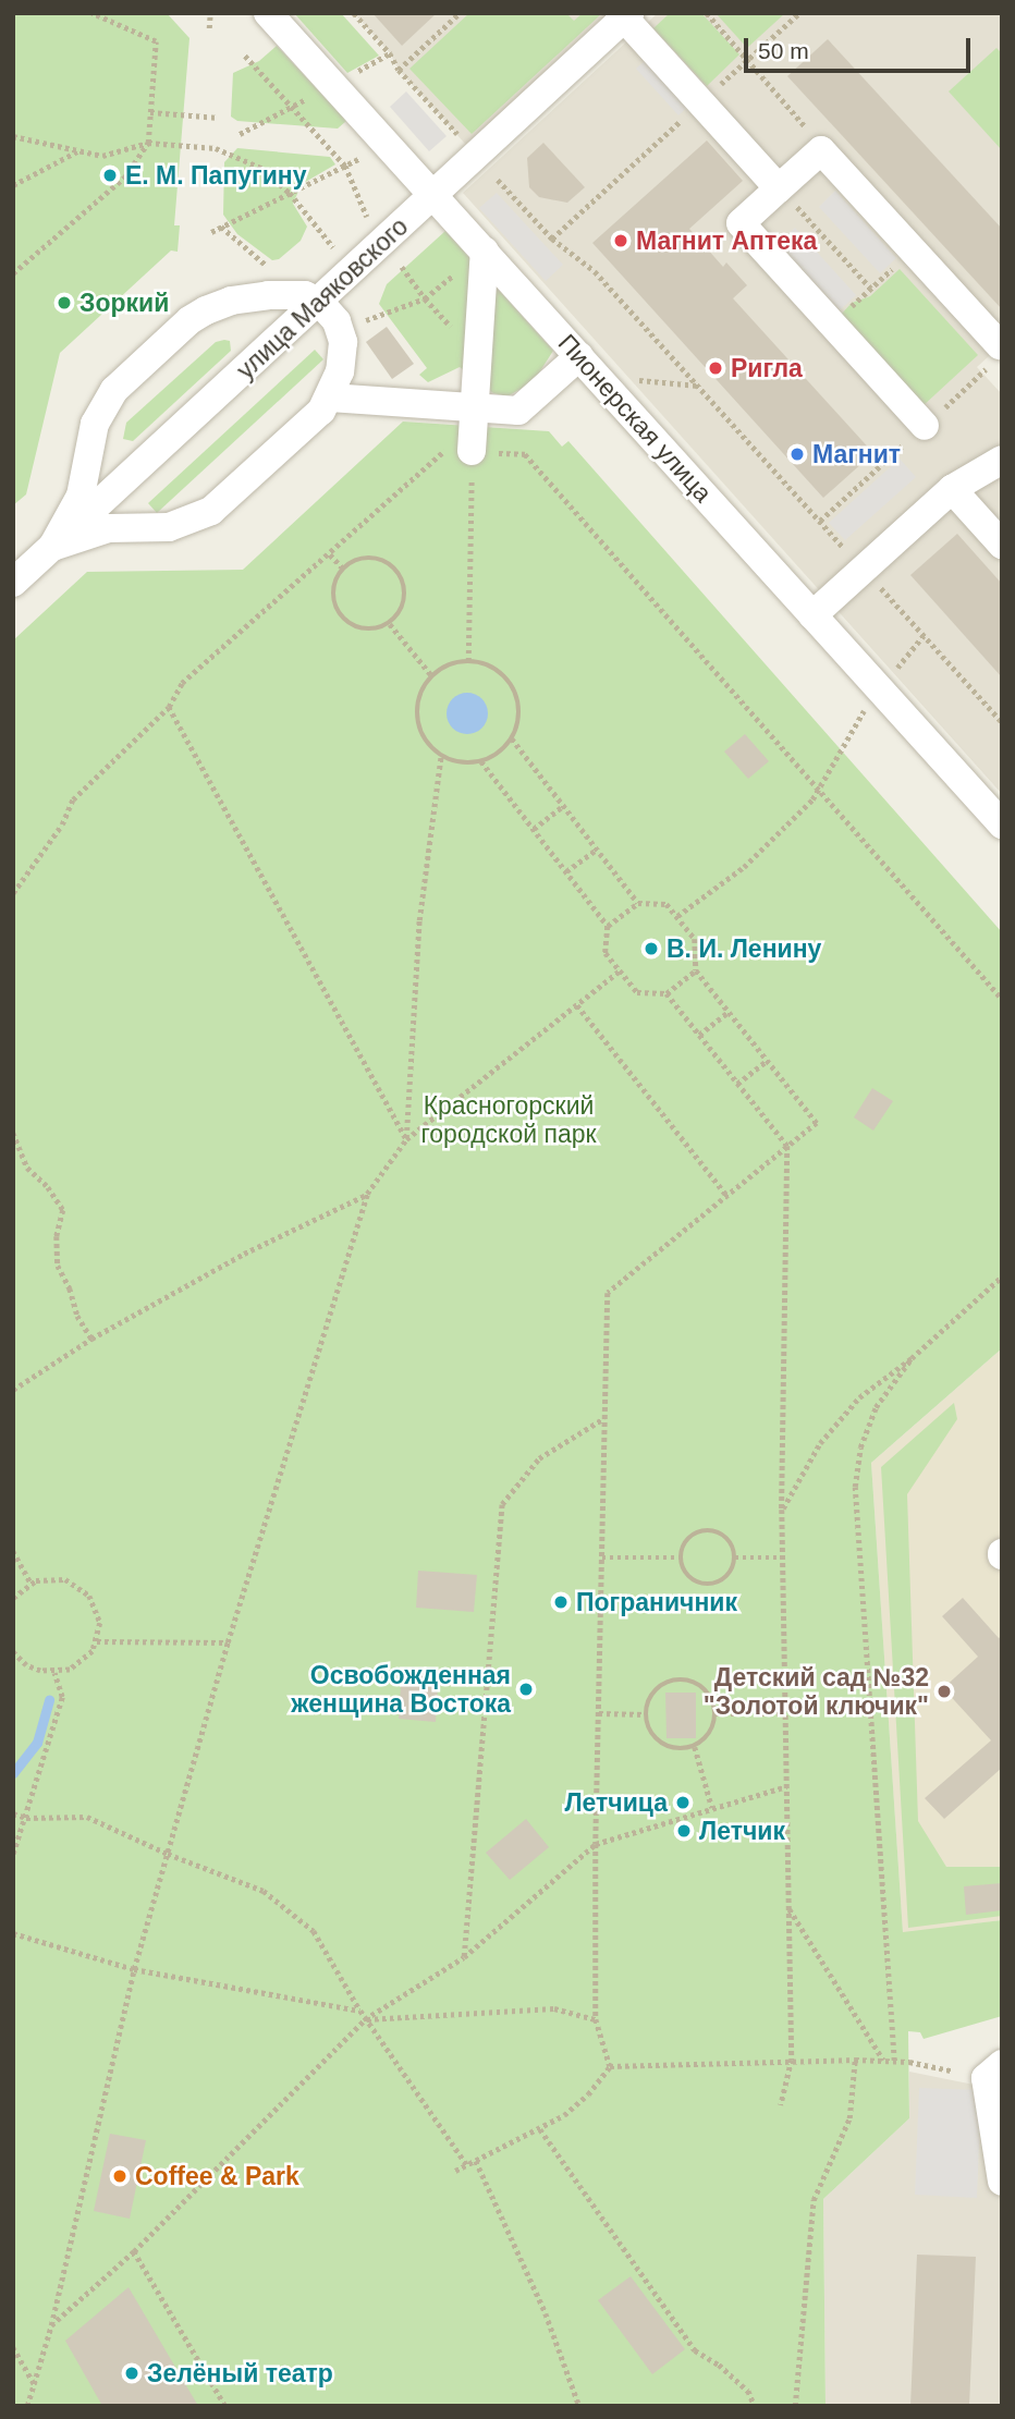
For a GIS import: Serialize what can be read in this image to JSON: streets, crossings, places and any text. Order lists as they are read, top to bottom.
{
  "streets": {
    "street": ["улица Маяковского", "Пионерская улица"]
  },
  "crossings": [
    ["улица Маяковского", "Пионерская улица"]
  ],
  "parks": ["Красногорский городской парк"],
  "places": [
    "Е. М. Папугину",
    "Магнит Аптека",
    "Зоркий",
    "Ригла",
    "Магнит",
    "В. И. Ленину",
    "Пограничник",
    "Освобожденная женщина Востока",
    "Детский сад №32 \"Золотой ключик\"",
    "Летчица",
    "Летчик",
    "Coffee & Park",
    "Зелёный театр"
  ],
  "scale_bar": "50 m"
}
